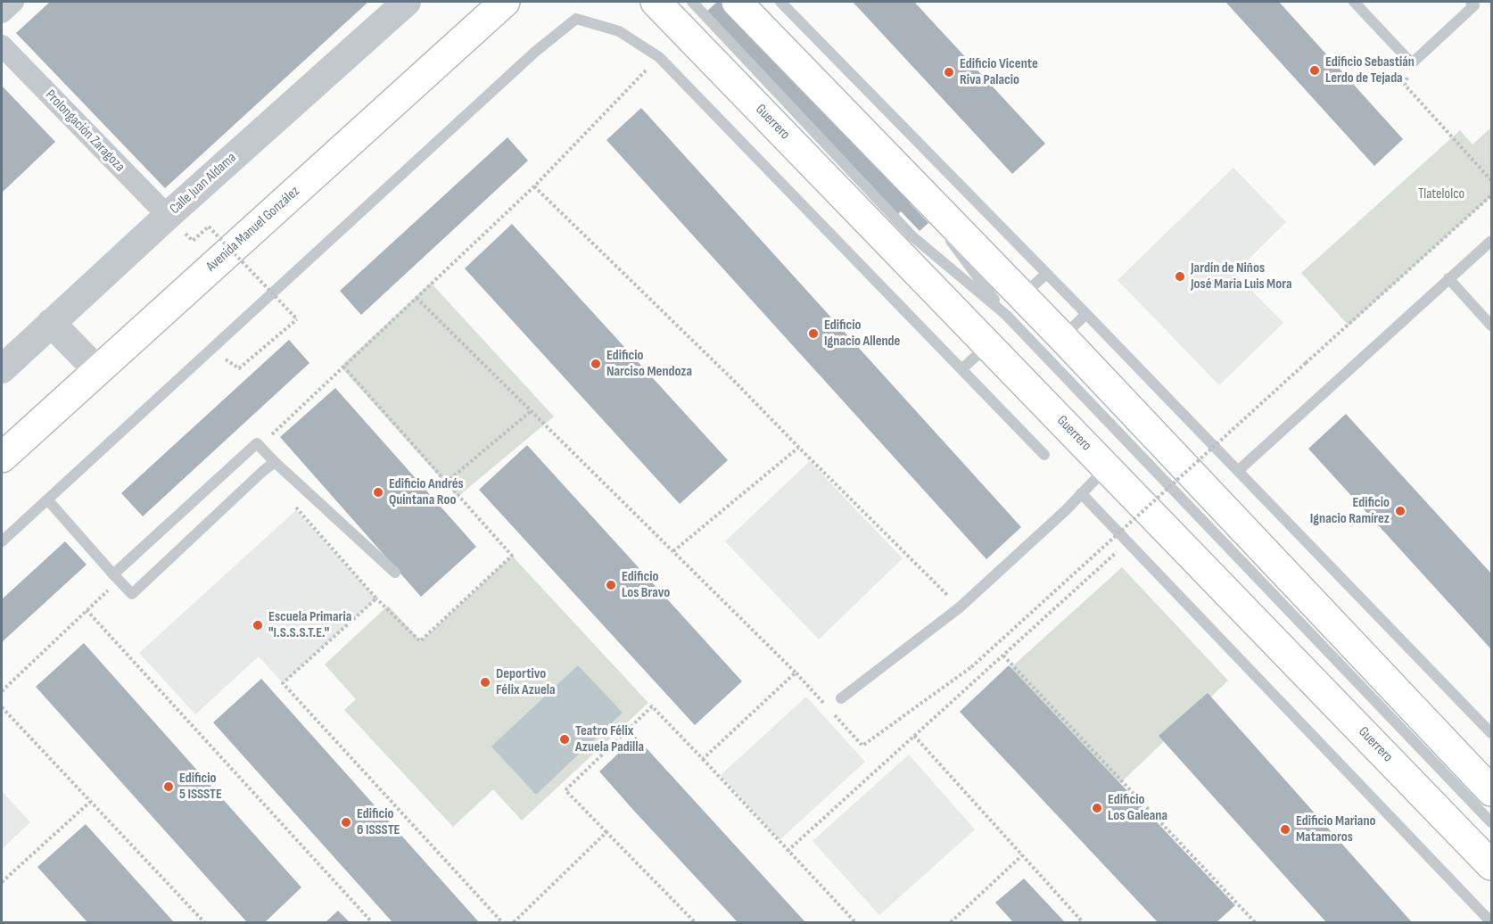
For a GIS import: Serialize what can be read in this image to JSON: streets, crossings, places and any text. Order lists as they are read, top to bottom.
{
  "streets": {
    "main road": ["Guerrero", "Avenida Manuel González"],
    "street": ["Prolongación Zaragoza", "Calle Juan Aldama"]
  },
  "crossings": [
    ["Prolongación Zaragoza", "Calle Juan Aldama"]
  ],
  "parks": ["Tlatelolco"],
  "places": [
    "Edificio Sebastián Lerdo de Tejada",
    "Edificio Vicente Riva Palacio",
    "Jardín de Niños José Maria Luis Mora",
    "Edificio Ignacio Allende",
    "Edificio Narciso Mendoza",
    "Edificio Andrés Quintana Roo",
    "Edificio Ignacio Ramírez",
    "Edificio Los Bravo",
    "Escuela Primaria \"I.S.S.S.T.E.\"",
    "Deportivo Félix Azuela",
    "Teatro Félix Azuela Padilla",
    "Edificio 5 ISSSTE",
    "Edificio Los Galeana",
    "Edificio 6 ISSSTE",
    "Edificio Mariano Matamoros"
  ]
}
